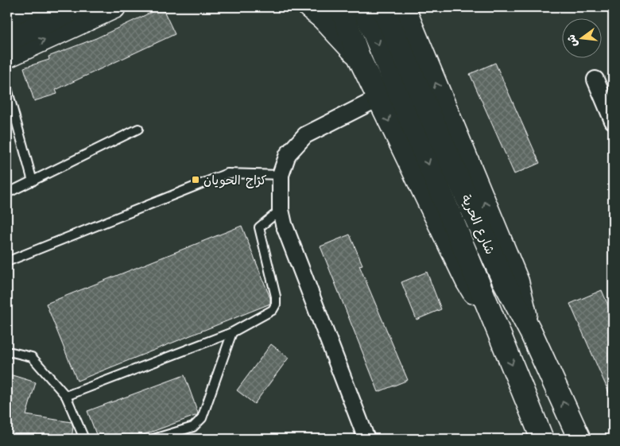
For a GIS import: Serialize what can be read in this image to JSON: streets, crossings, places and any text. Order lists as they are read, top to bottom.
{
  "streets": {
    "main road": ["شارع الحرية"]
  },
  "places": {
    "transit": ["كراج الحويان"]
  },
  "north": "left"
}
